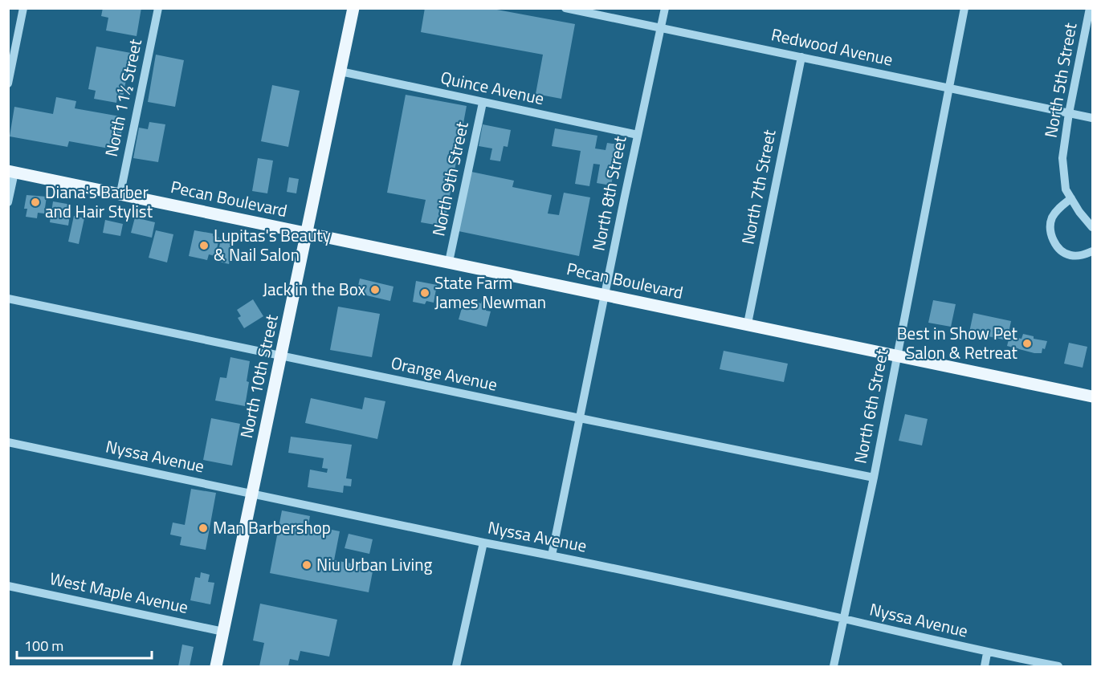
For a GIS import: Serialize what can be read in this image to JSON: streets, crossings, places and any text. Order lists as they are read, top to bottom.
{
  "streets": {
    "main road": ["Pecan Boulevard", "North 10th Street"],
    "street": [
      "Redwood Avenue",
      "North 5th Street",
      "Quince Avenue",
      "North 11½ Street",
      "North 9th Street",
      "North 7th Street",
      "North 8th Street",
      "Orange Avenue",
      "North 6th Street",
      "Nyssa Avenue",
      "West Maple Avenue"
    ]
  },
  "crossings": [
    ["Redwood Avenue", "North 5th Street"],
    ["Redwood Avenue", "North 7th Street"],
    ["Redwood Avenue", "North 8th Street"],
    ["Redwood Avenue", "North 6th Street"],
    ["Quince Avenue", "North 9th Street"],
    ["Quince Avenue", "North 8th Street"],
    ["Quince Avenue", "North 10th Street"],
    ["North 11½ Street", "Pecan Boulevard"],
    ["North 9th Street", "Pecan Boulevard"],
    ["North 7th Street", "Pecan Boulevard"],
    ["North 8th Street", "Pecan Boulevard"],
    ["North 8th Street", "Orange Avenue"],
    ["North 8th Street", "Nyssa Avenue"],
    ["Pecan Boulevard", "North 10th Street"],
    ["Pecan Boulevard", "North 6th Street"],
    ["Orange Avenue", "North 10th Street"],
    ["Orange Avenue", "North 6th Street"],
    ["North 10th Street", "Nyssa Avenue"],
    ["North 10th Street", "West Maple Avenue"],
    ["North 6th Street", "Nyssa Avenue"]
  ],
  "places": [
    "Diana's Barber and Hair Stylist",
    "Lupitas's Beauty & Nail Salon",
    "Jack in the Box",
    "State Farm James Newman",
    "Best in Show Pet Salon & Retreat",
    "Man Barbershop",
    "Niu Urban Living"
  ],
  "scale_bar": "100 m"
}
